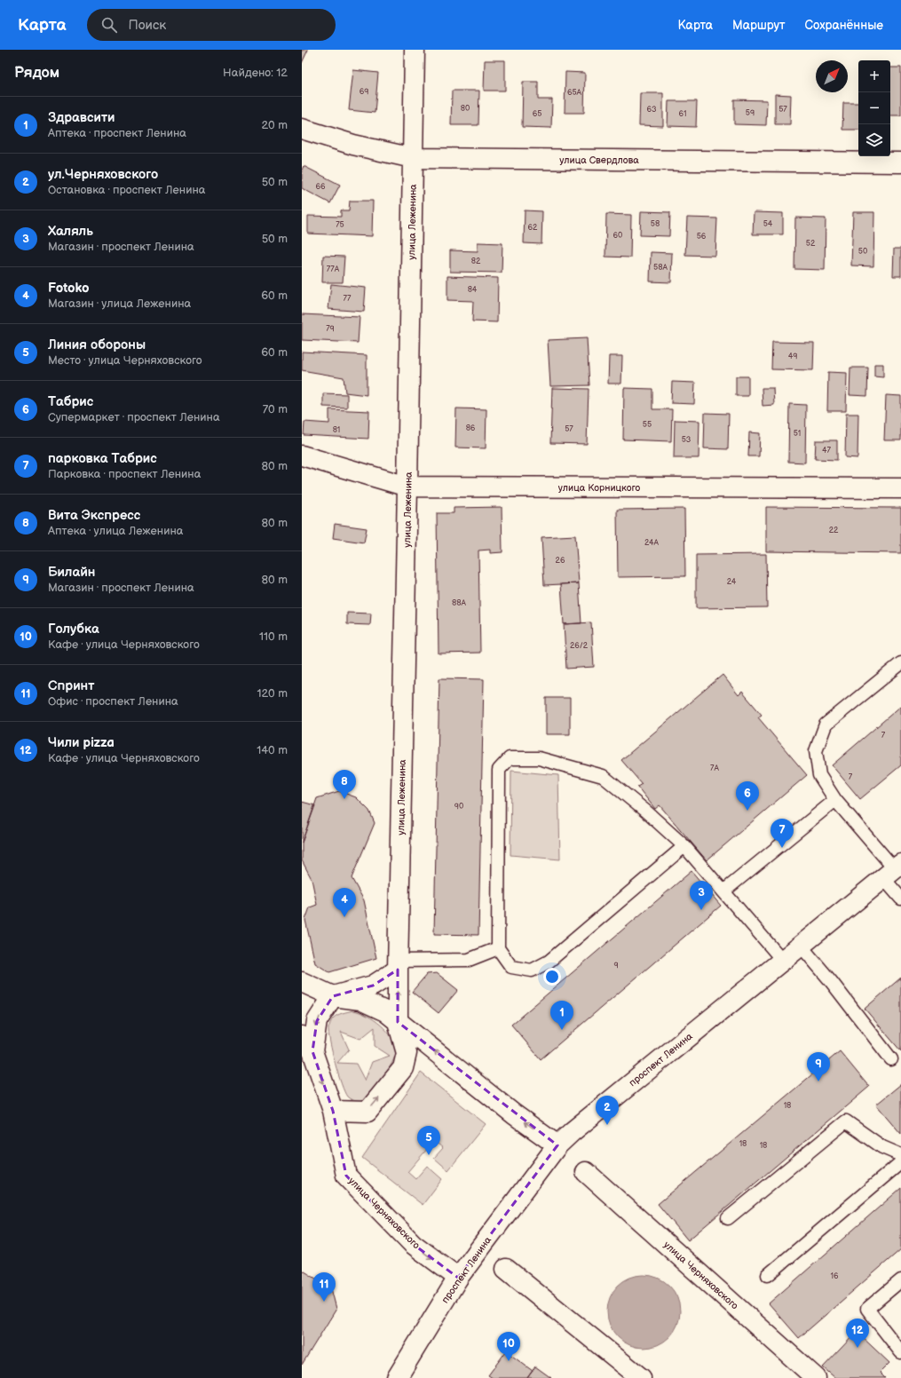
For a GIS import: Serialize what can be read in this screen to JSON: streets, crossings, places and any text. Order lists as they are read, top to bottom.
{
  "streets": {
    "street": [
      "улица Свердлова",
      "улица Леженина",
      "улица Корницкого",
      "проспект Ленина",
      "улица Черняховского"
    ]
  },
  "crossings": [
    ["улица Свердлова", "улица Леженина"],
    ["улица Леженина", "улица Корницкого"],
    ["улица Леженина", "улица Черняховского"],
    ["проспект Ленина", "улица Черняховского"]
  ],
  "one_way": ["улица Черняховского"],
  "house_numbers": [
    "69",
    "65А",
    "80",
    "63",
    "57",
    "59",
    "65",
    "61",
    "66",
    "58",
    "54",
    "75",
    "62",
    "60",
    "56",
    "52",
    "50",
    "82",
    "58А",
    "77А",
    "84",
    "77",
    "79",
    "49",
    "55",
    "86",
    "57",
    "81",
    "51",
    "53",
    "47",
    "22",
    "24А",
    "26",
    "24",
    "88А",
    "26/2",
    "7",
    "7А",
    "7",
    "90",
    "9",
    "18",
    "18",
    "18",
    "16"
  ],
  "north": "top right",
  "page": {
    "header": "Карта",
    "search": "Поиск",
    "nav": ["Карта", "Маршрут", "Сохранённые"],
    "heading": ["Рядом", "Найдено: 12"],
    "map_buttons": ["+", "−"],
    "list": [
      {
        "mark": "1",
        "name": "Здравсити",
        "note": "Аптека · проспект Ленина",
        "value": "20 m"
      },
      {
        "mark": "2",
        "name": "ул.Черняховского",
        "note": "Остановка · проспект Ленина",
        "value": "50 m"
      },
      {
        "mark": "3",
        "name": "Халяль",
        "note": "Магазин · проспект Ленина",
        "value": "50 m"
      },
      {
        "mark": "4",
        "name": "Fotoko",
        "note": "Магазин · улица Леженина",
        "value": "60 m"
      },
      {
        "mark": "5",
        "name": "Линия обороны",
        "note": "Место · улица Черняховского",
        "value": "60 m"
      },
      {
        "mark": "6",
        "name": "Табрис",
        "note": "Супермаркет · проспект Ленина",
        "value": "70 m"
      },
      {
        "mark": "7",
        "name": "парковка Табрис",
        "note": "Парковка · проспект Ленина",
        "value": "80 m"
      },
      {
        "mark": "8",
        "name": "Вита Экспресс",
        "note": "Аптека · улица Леженина",
        "value": "80 m"
      },
      {
        "mark": "9",
        "name": "Билайн",
        "note": "Магазин · проспект Ленина",
        "value": "80 m"
      },
      {
        "mark": "10",
        "name": "Голубка",
        "note": "Кафе · улица Черняховского",
        "value": "110 m"
      },
      {
        "mark": "11",
        "name": "Спринт",
        "note": "Офис · проспект Ленина",
        "value": "120 m"
      },
      {
        "mark": "12",
        "name": "Чили pizza",
        "note": "Кафе · улица Черняховского",
        "value": "140 m"
      }
    ],
    "pins": [
      "8",
      "6",
      "7",
      "3",
      "4",
      "1",
      "9",
      "2",
      "5",
      "11",
      "12",
      "10"
    ]
  }
}
